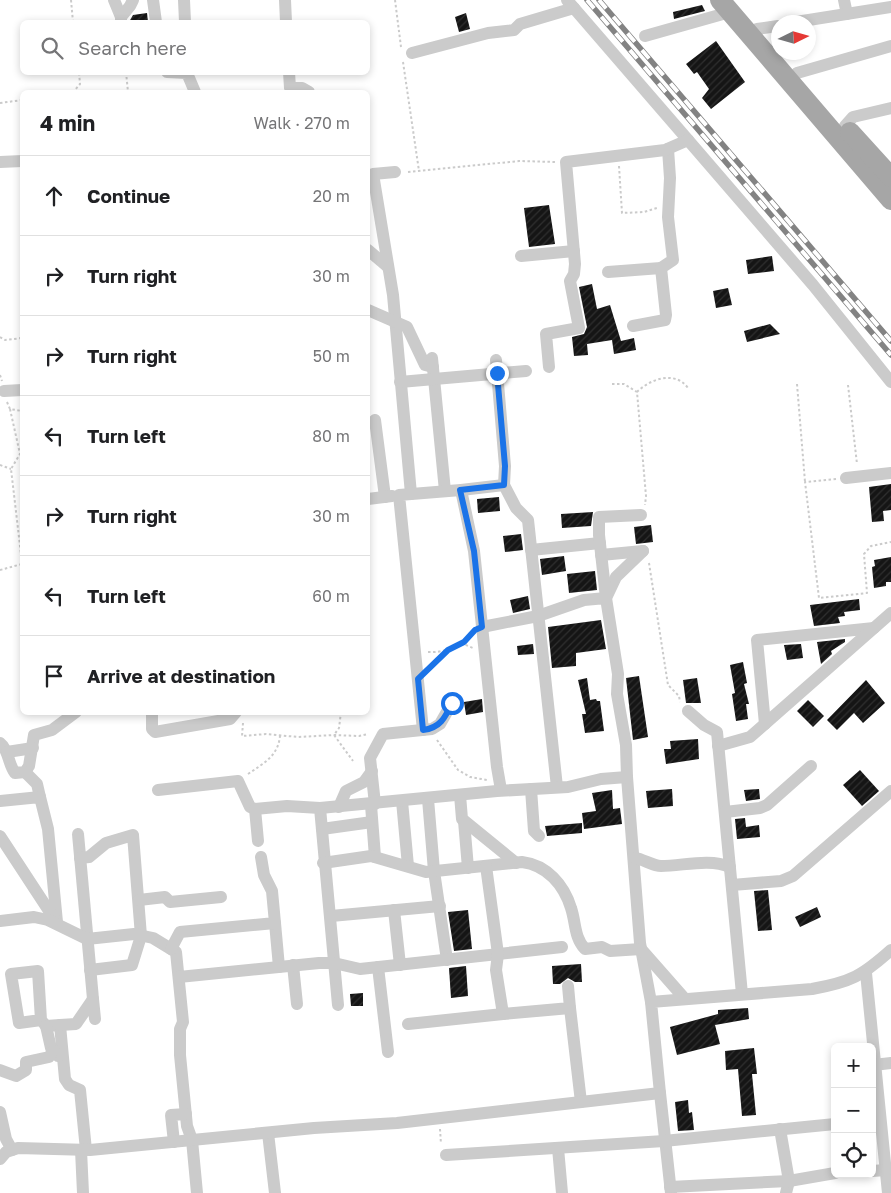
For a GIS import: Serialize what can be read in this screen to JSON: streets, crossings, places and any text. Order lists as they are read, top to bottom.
{
  "north": "right",
  "page": {
    "search": "Search here",
    "heading": ["4 min", "Walk · 270 m"],
    "list": [
      ["Continue", "20 m"],
      ["Turn right", "30 m"],
      ["Turn right", "50 m"],
      ["Turn left", "80 m"],
      ["Turn right", "30 m"],
      ["Turn left", "60 m"],
      "Arrive at destination"
    ],
    "map_buttons": ["+", "−"]
  }
}
